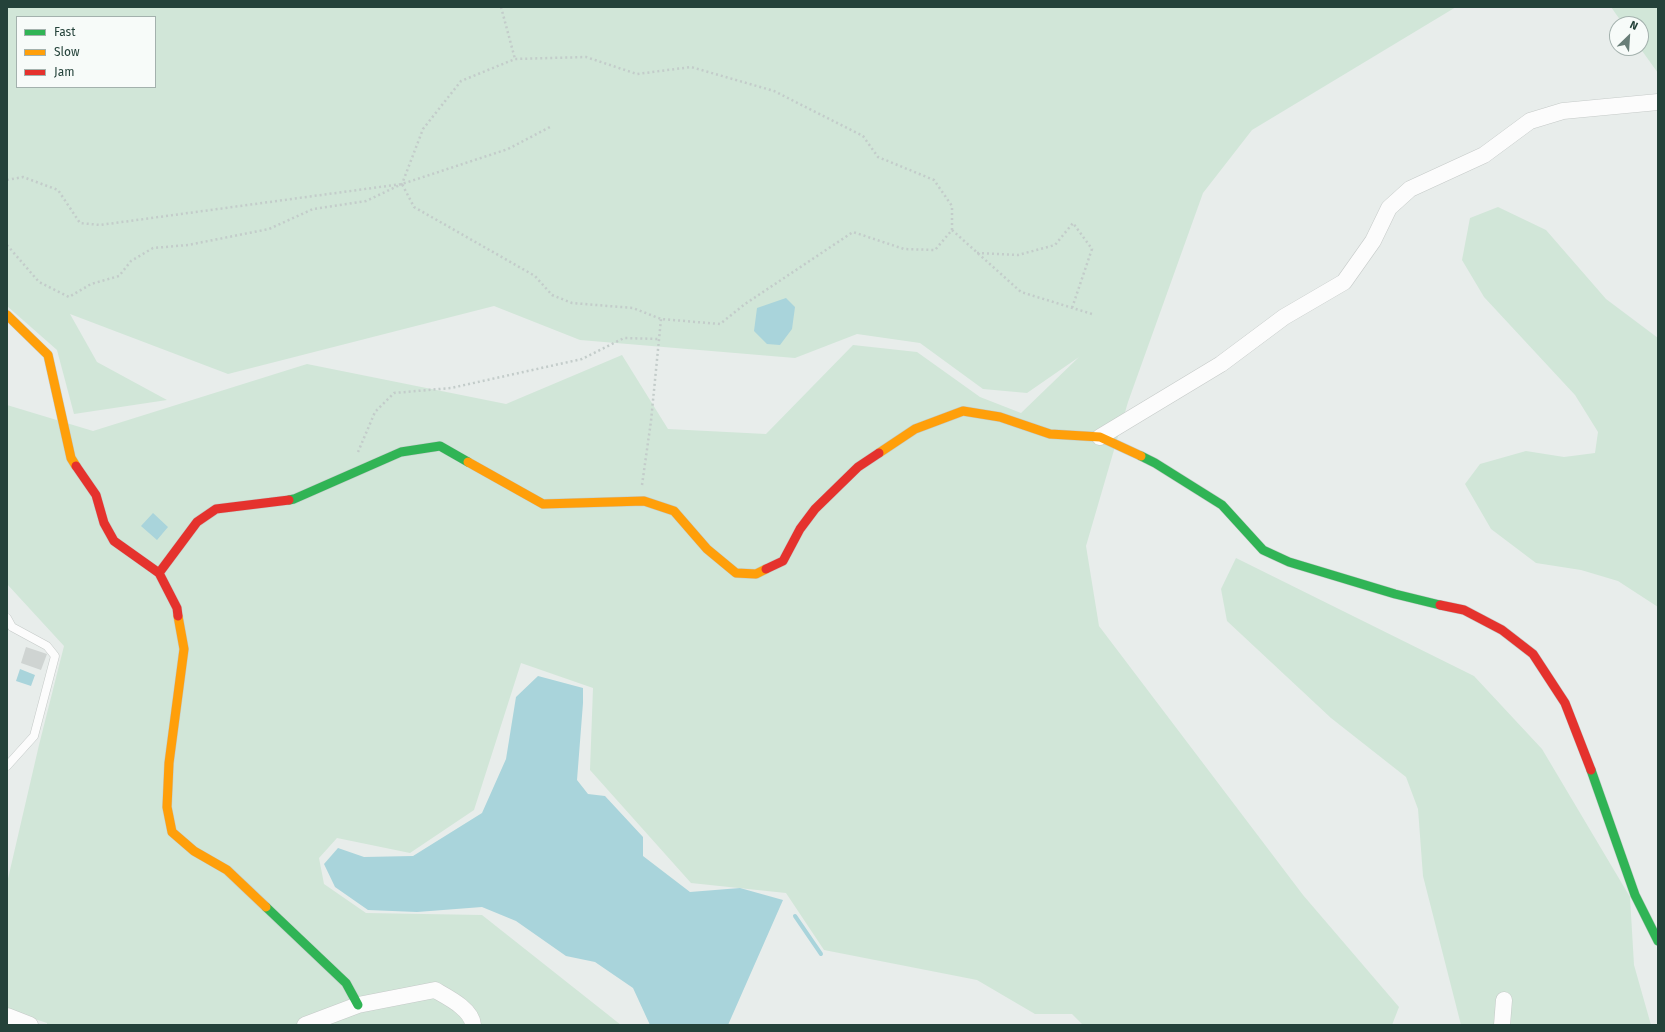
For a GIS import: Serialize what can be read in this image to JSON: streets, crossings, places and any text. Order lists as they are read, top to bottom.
{
  "legend": ["Fast", "Slow", "Jam"],
  "north": "top right"
}
